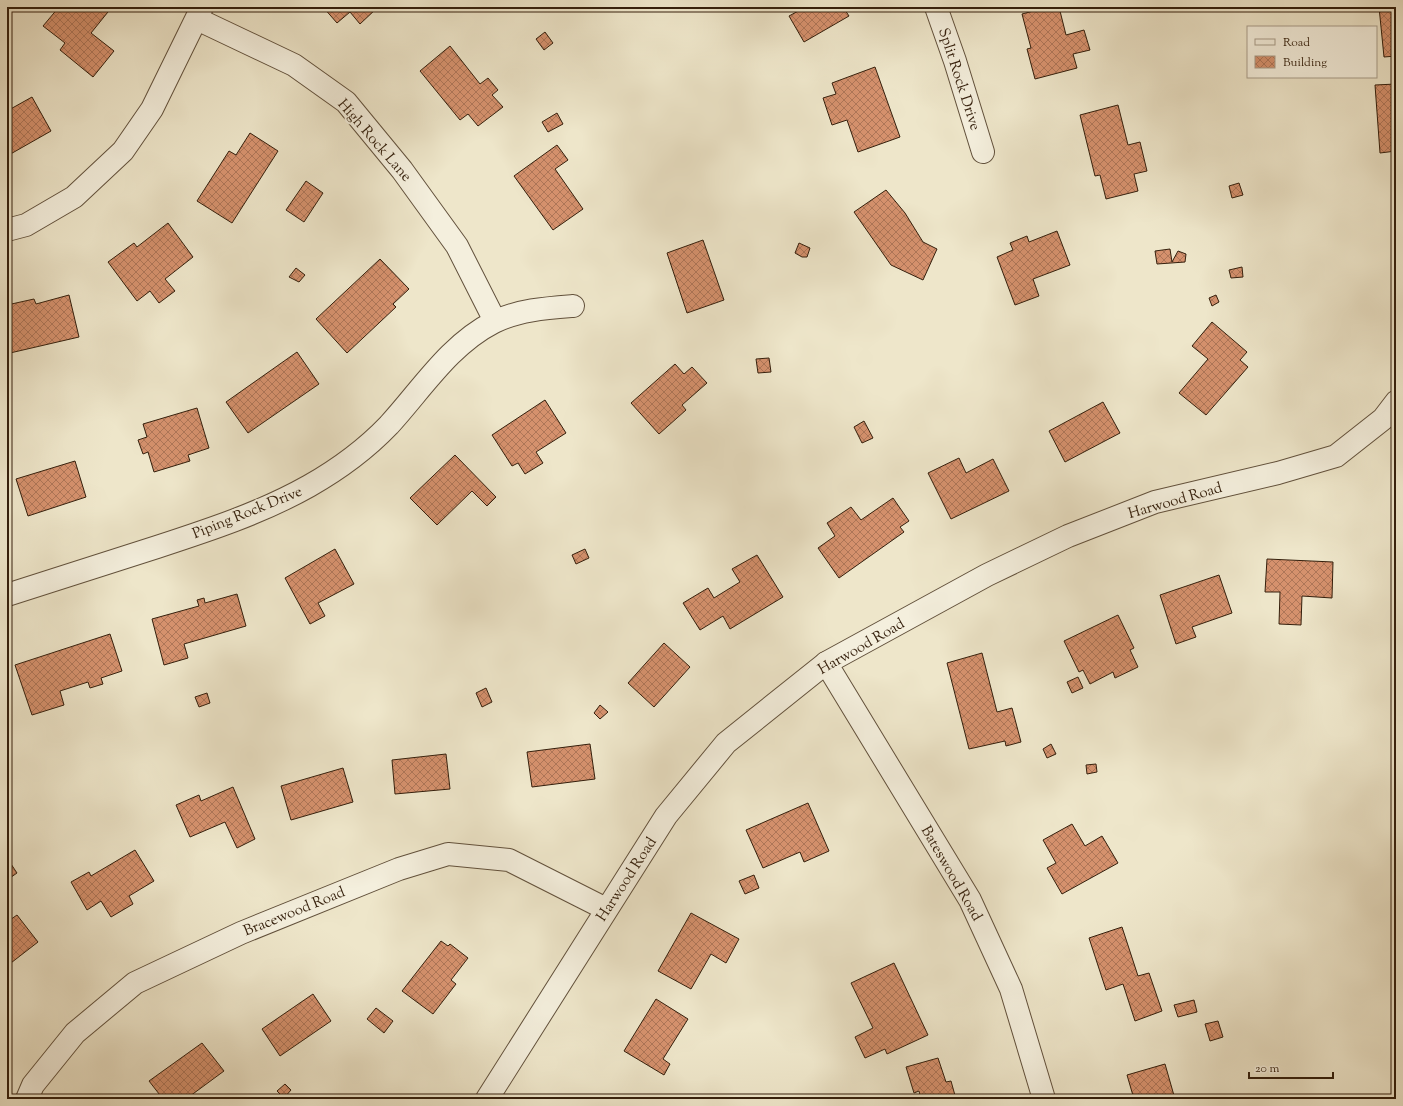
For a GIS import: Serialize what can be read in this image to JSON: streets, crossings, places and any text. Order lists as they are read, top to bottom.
{
  "streets": {
    "street": [
      "Split Rock Drive",
      "High Rock Lane",
      "Harwood Road",
      "Piping Rock Drive",
      "Bateswood Road",
      "Bracewood Road"
    ]
  },
  "crossings": [
    ["High Rock Lane", "Piping Rock Drive"],
    ["Harwood Road", "Bateswood Road"],
    ["Harwood Road", "Bracewood Road"]
  ],
  "legend": ["Road", "Building"],
  "scale_bar": "20 m"
}
